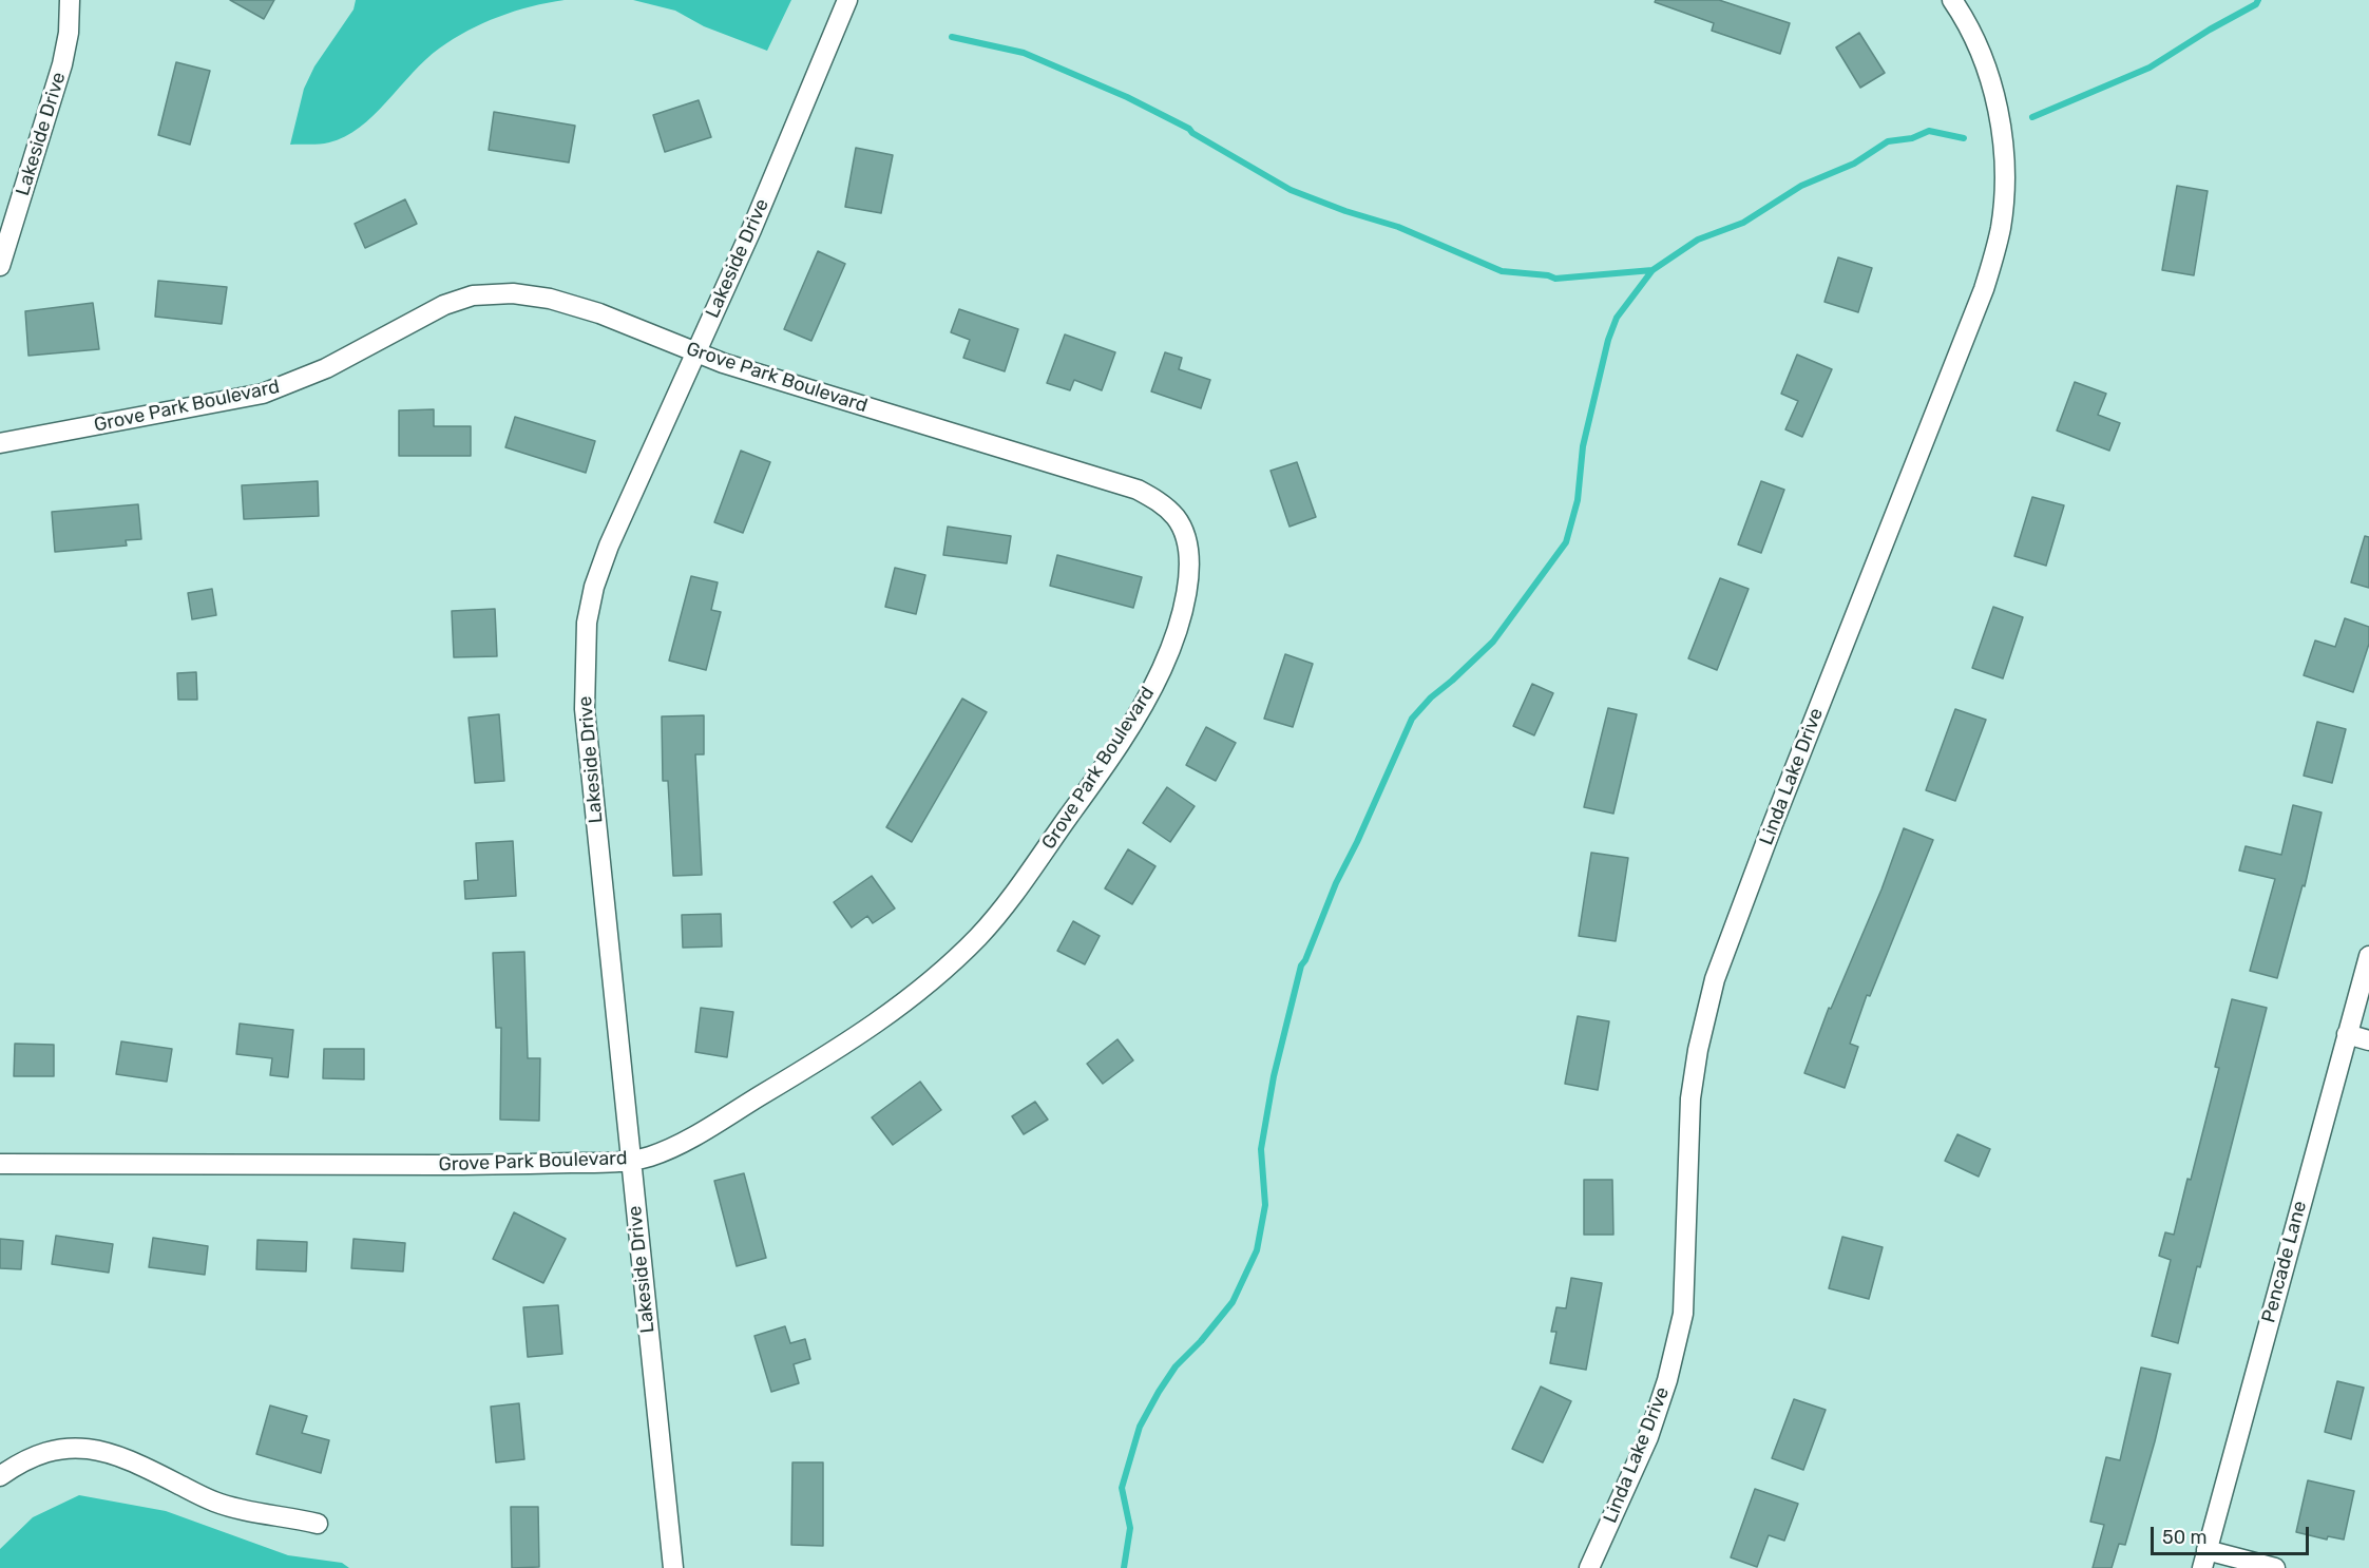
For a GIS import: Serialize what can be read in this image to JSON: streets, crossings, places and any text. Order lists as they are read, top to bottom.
{
  "streets": {
    "street": [
      "Lakeside Drive",
      "Grove Park Boulevard",
      "Linda Lake Drive",
      "Pencade Lane"
    ]
  },
  "crossings": [
    ["Lakeside Drive", "Grove Park Boulevard"]
  ],
  "scale_bar": "50 m"
}
